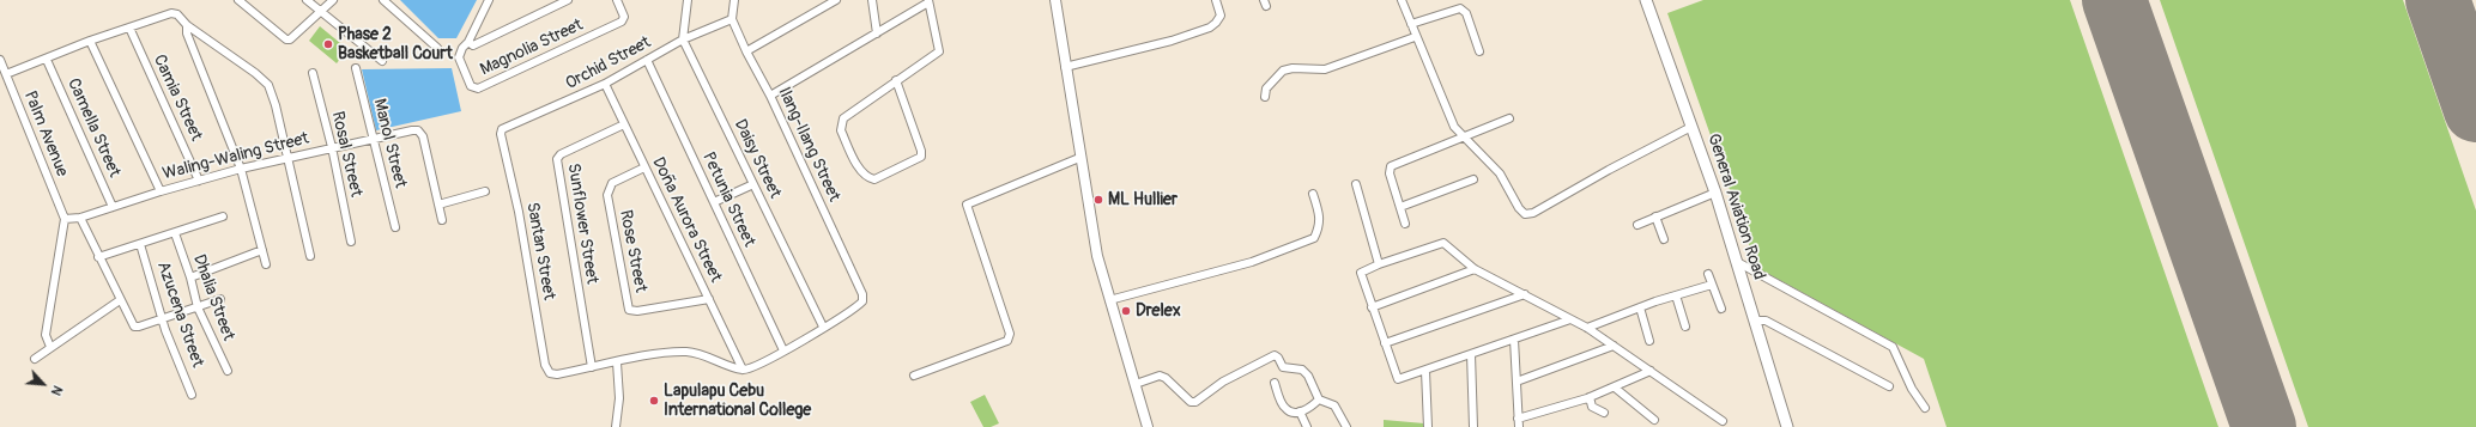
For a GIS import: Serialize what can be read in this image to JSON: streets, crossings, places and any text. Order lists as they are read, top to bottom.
{
  "streets": {
    "main road": ["General Aviation Road"],
    "street": [
      "Magnolia Street",
      "Orchid Street",
      "Camia Street",
      "Camella Street",
      "Palm Avenue",
      "Manol Street",
      "Ilang-Ilang Street",
      "Rosal Street",
      "Waling-Waling Street",
      "Daisy Street",
      "Petunia Street",
      "Doña Aurora Street",
      "Sunflower Street",
      "Santan Street",
      "Rose Street",
      "Dhalia Street",
      "Azucena Street"
    ]
  },
  "crossings": [
    ["Orchid Street", "Ilang-Ilang Street"],
    ["Orchid Street", "Daisy Street"],
    ["Orchid Street", "Petunia Street"],
    ["Orchid Street", "Doña Aurora Street"],
    ["Orchid Street", "Santan Street"],
    ["Camia Street", "Waling-Waling Street"],
    ["Camella Street", "Waling-Waling Street"],
    ["Palm Avenue", "Waling-Waling Street"],
    ["Manol Street", "Waling-Waling Street"],
    ["Ilang-Ilang Street", "Daisy Street"],
    ["Rosal Street", "Waling-Waling Street"],
    ["Doña Aurora Street", "Sunflower Street"],
    ["Doña Aurora Street", "Rose Street"],
    ["Sunflower Street", "Santan Street"]
  ],
  "places": [
    "Phase 2 Basketball Court",
    "ML Hullier",
    "Drelex",
    "Lapulapu Cebu International College"
  ],
  "north": "bottom right"
}
